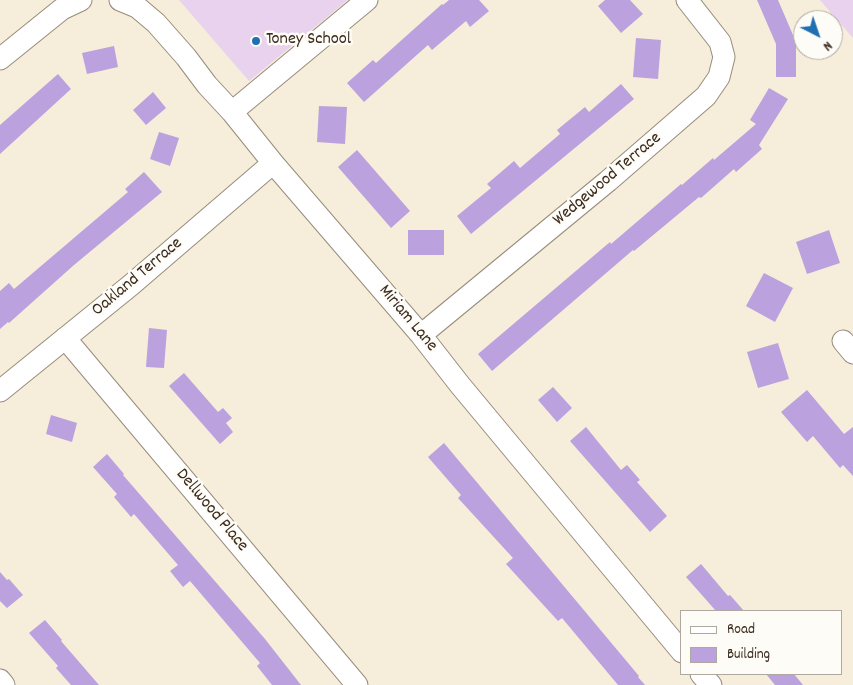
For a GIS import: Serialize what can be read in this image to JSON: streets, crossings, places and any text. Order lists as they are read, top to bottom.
{
  "streets": {
    "street": [
      "Wedgewood Terrace",
      "Oakland Terrace",
      "Miriam Lane",
      "Dellwood Place"
    ]
  },
  "crossings": [
    ["Wedgewood Terrace", "Miriam Lane"],
    ["Oakland Terrace", "Miriam Lane"],
    ["Oakland Terrace", "Dellwood Place"]
  ],
  "places": ["Toney School"],
  "legend": ["Road", "Building"],
  "north": "bottom right"
}
